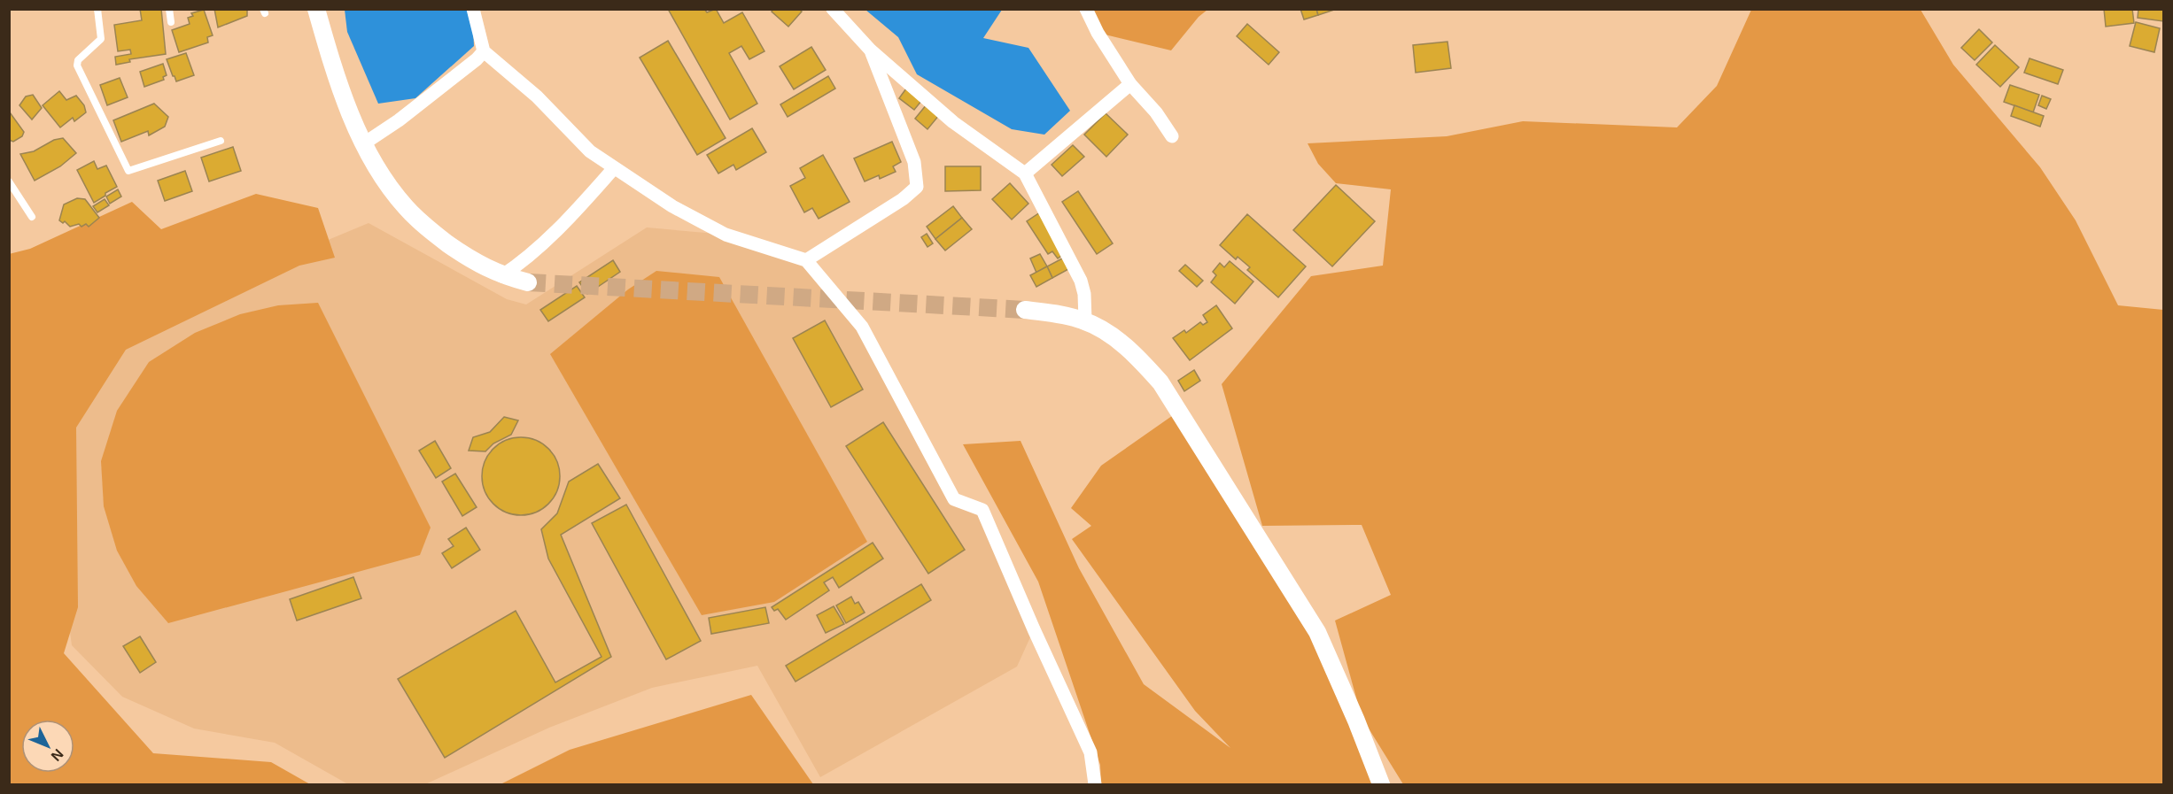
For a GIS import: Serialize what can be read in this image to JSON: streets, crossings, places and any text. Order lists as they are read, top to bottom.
{
  "north": "bottom right"
}
